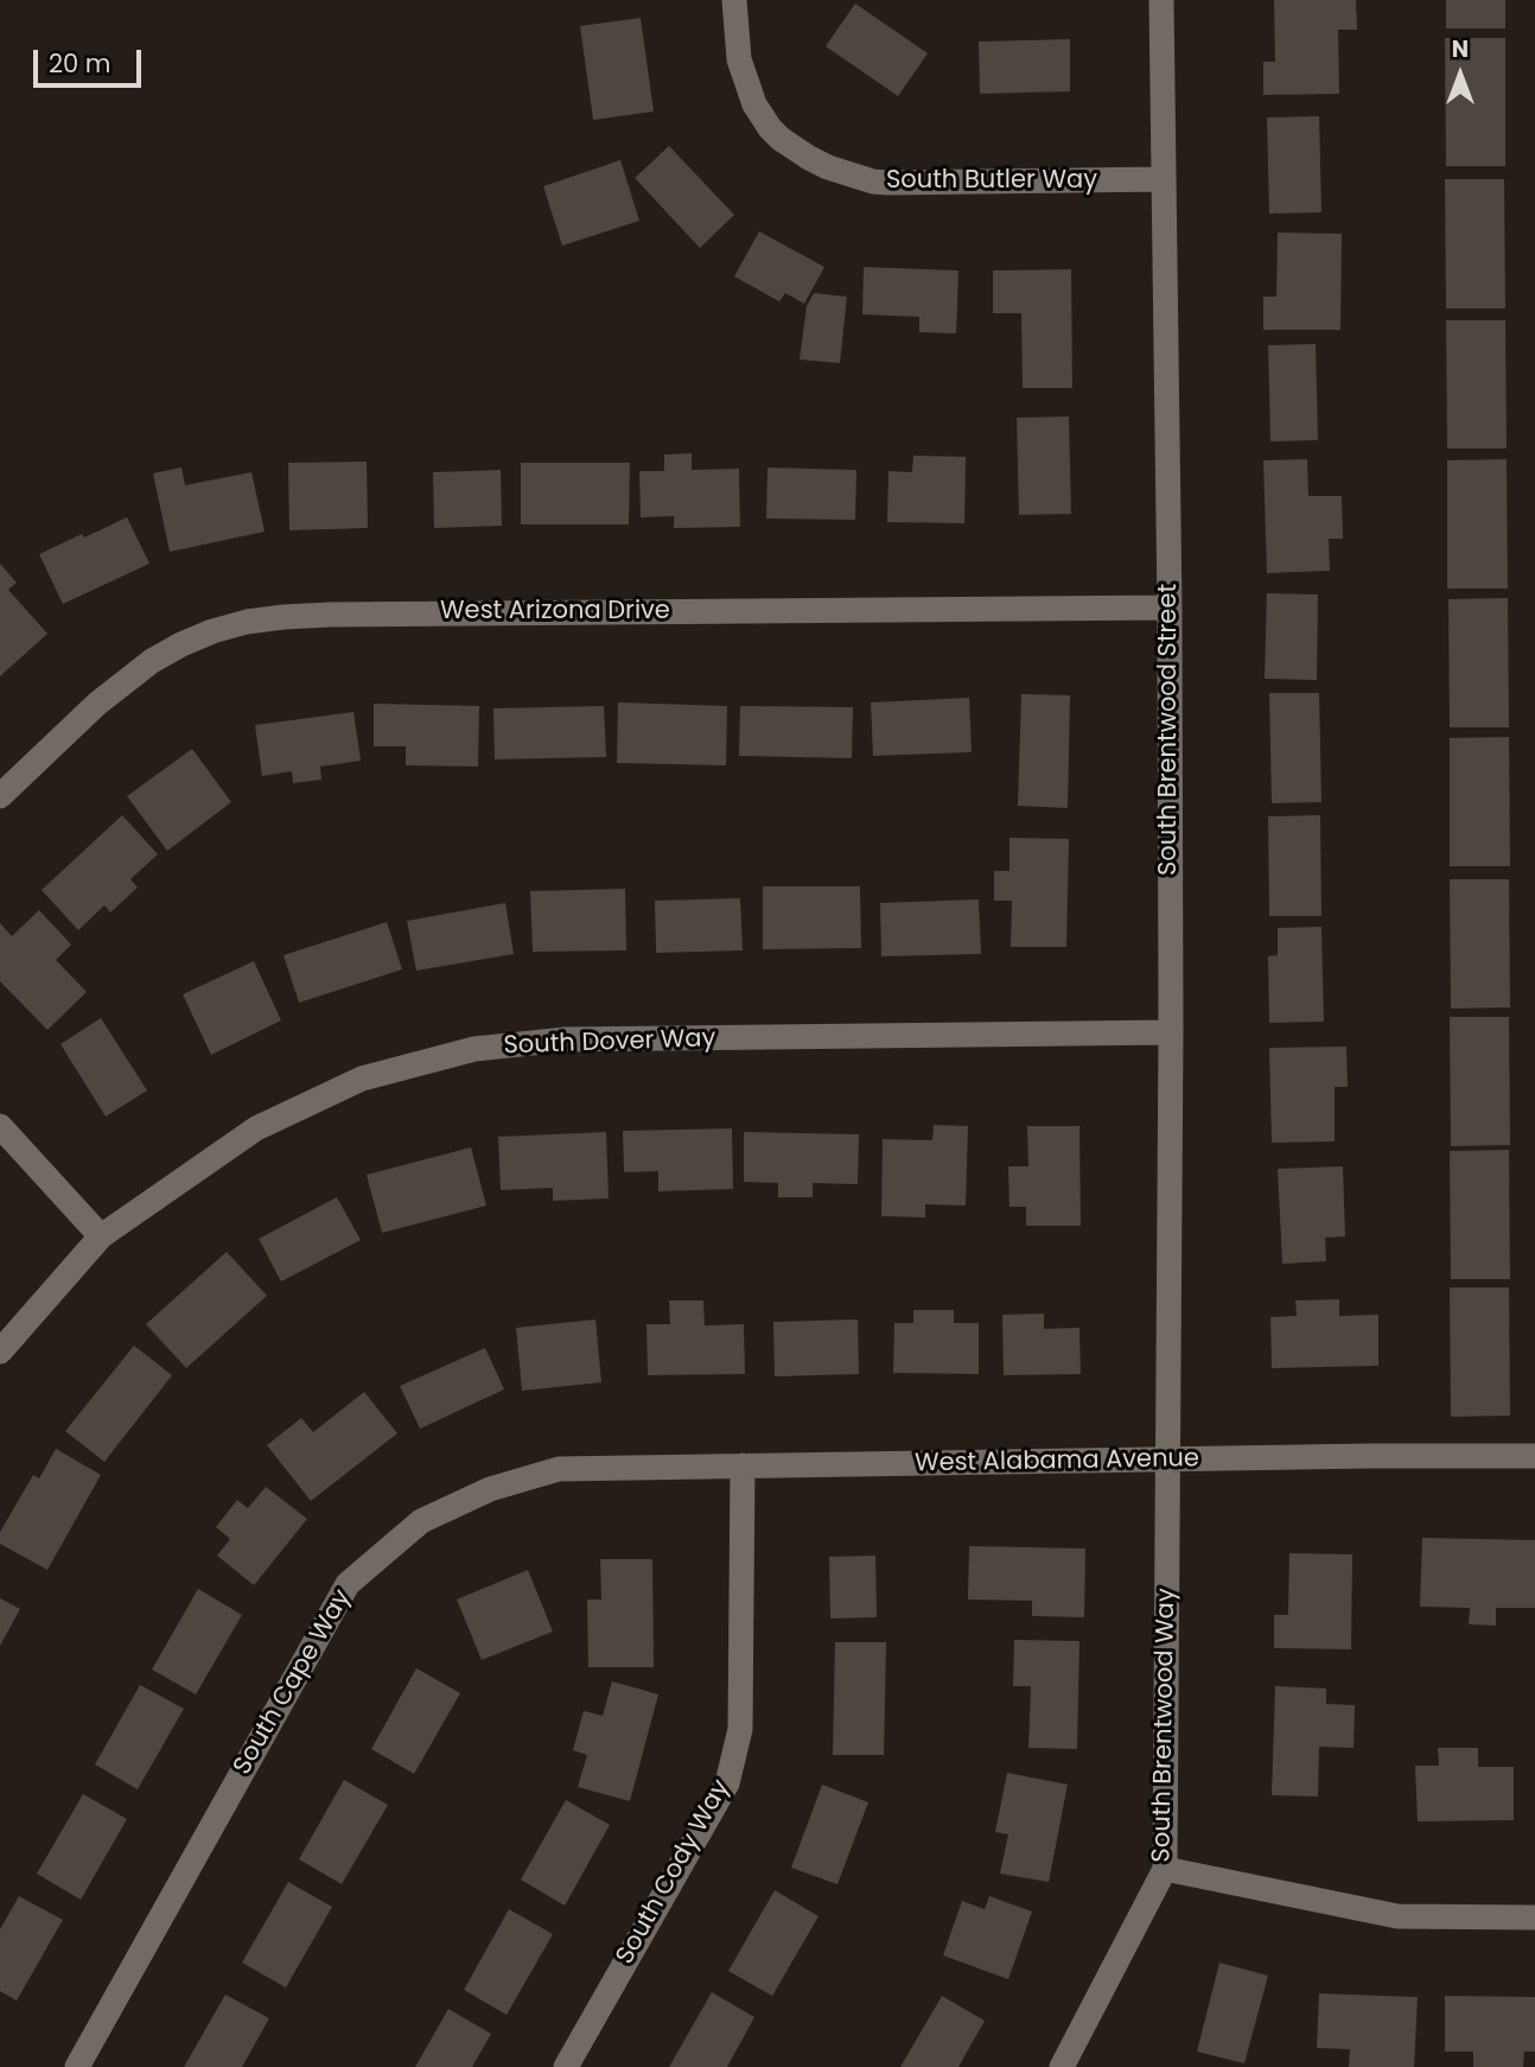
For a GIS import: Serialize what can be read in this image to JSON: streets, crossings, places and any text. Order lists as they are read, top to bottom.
{
  "streets": {
    "street": [
      "South Butler Way",
      "West Arizona Drive",
      "South Brentwood Street",
      "South Dover Way",
      "West Alabama Avenue",
      "South Cape Way",
      "South Brentwood Way",
      "South Cody Way"
    ]
  },
  "crossings": [
    ["South Butler Way", "South Brentwood Street"],
    ["West Arizona Drive", "South Brentwood Street"],
    ["South Brentwood Street", "South Dover Way"],
    ["South Brentwood Street", "West Alabama Avenue"],
    ["South Brentwood Street", "South Brentwood Way"],
    ["West Alabama Avenue", "South Cape Way"],
    ["West Alabama Avenue", "South Brentwood Way"],
    ["West Alabama Avenue", "South Cody Way"],
    ["South Cape Way", "South Cody Way"]
  ],
  "scale_bar": "20 m",
  "north": "top"
}
